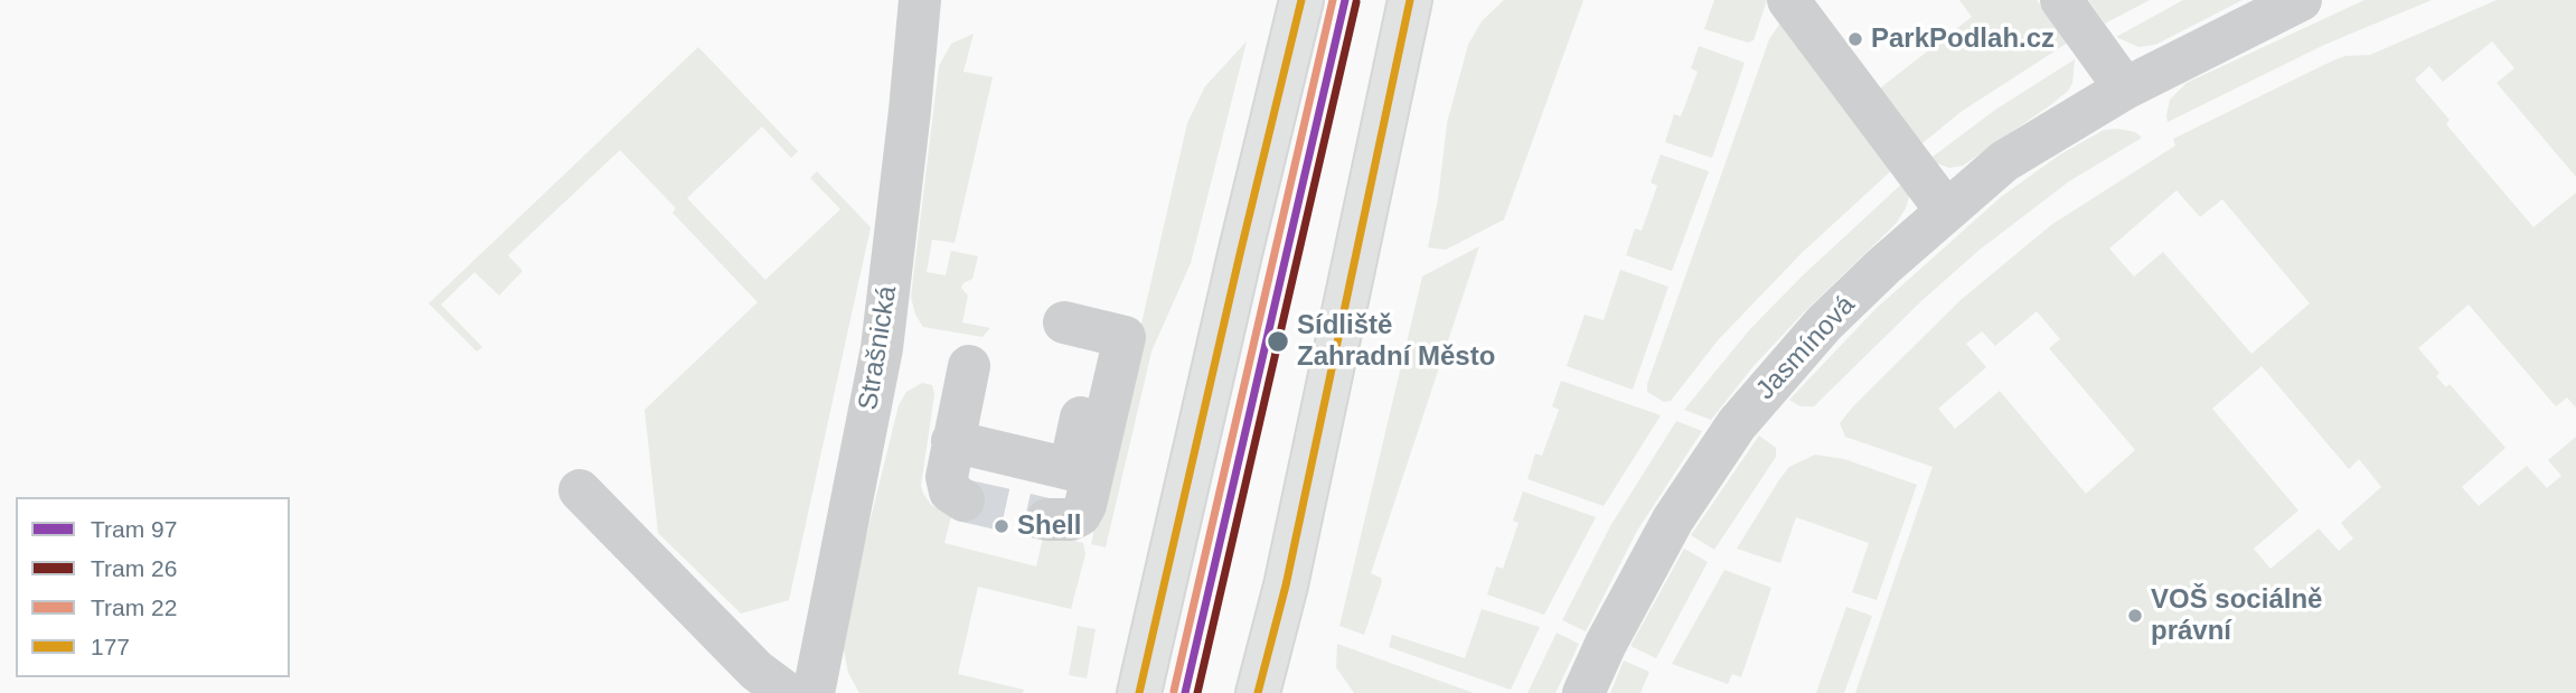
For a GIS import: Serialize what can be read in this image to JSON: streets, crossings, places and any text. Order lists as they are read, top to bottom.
{
  "streets": {
    "street": ["Strašnická", "Jasmínová"]
  },
  "places": [
    "ParkPodlah.cz",
    "Sídliště Zahradní Město",
    "Shell",
    "VOŠ sociálně právní"
  ],
  "lines": [
    "tram line 97",
    "tram line 22",
    "transit line 177",
    "tram line 26"
  ],
  "legend": [
    "Tram 97",
    "Tram 26",
    "Tram 22",
    "177"
  ]
}
